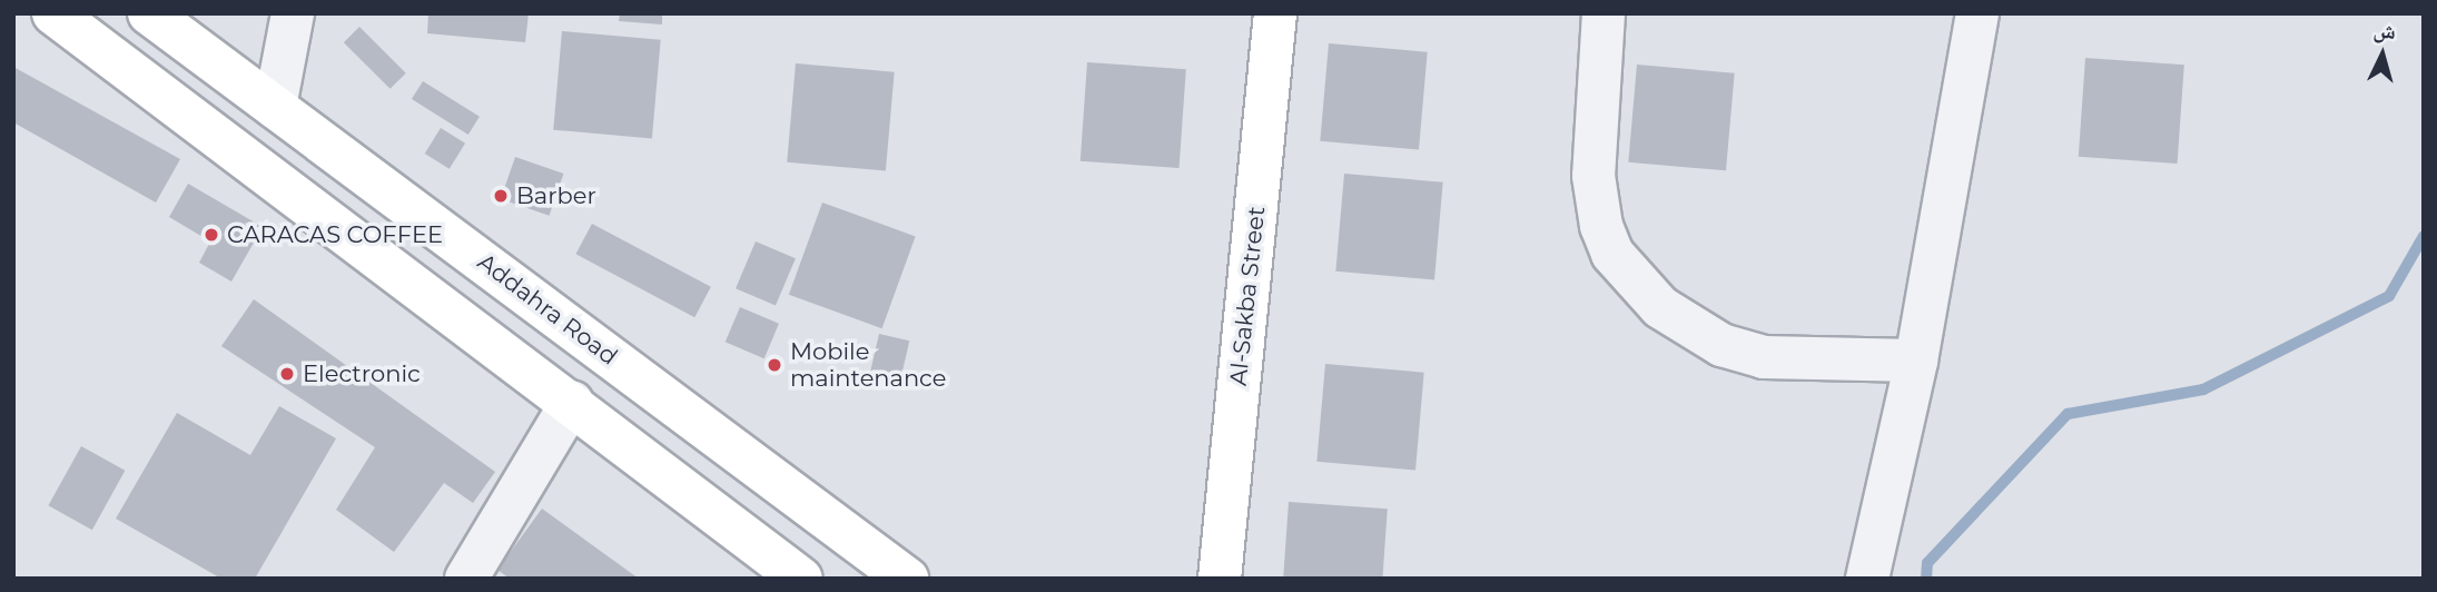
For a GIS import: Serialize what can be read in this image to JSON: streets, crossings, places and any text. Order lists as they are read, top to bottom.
{
  "streets": {
    "main road": ["Al-Sakba Street", "Addahra Road"]
  },
  "places": [
    "Barber",
    "CARACAS COFFEE",
    "Mobile maintenance",
    "Electronic"
  ],
  "north": "top"
}
